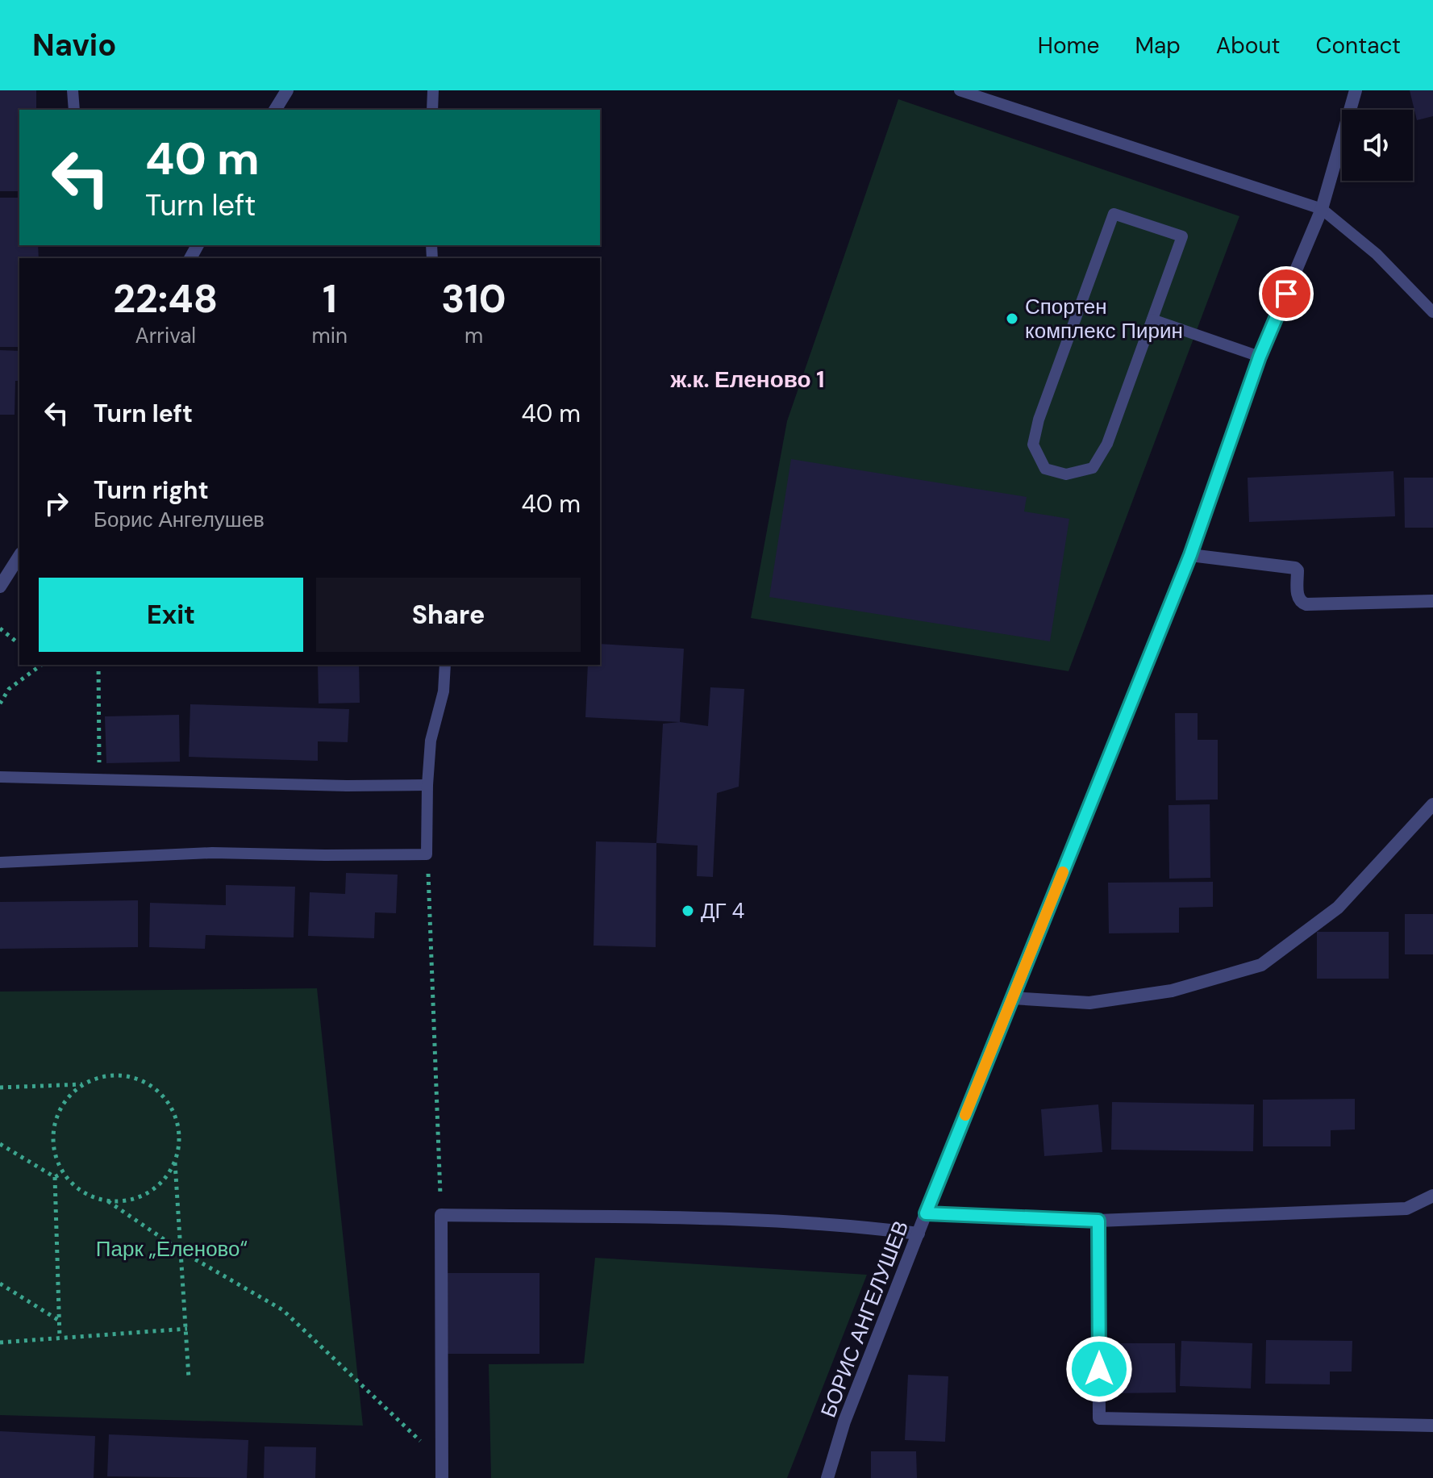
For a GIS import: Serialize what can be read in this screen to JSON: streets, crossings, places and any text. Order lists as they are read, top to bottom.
{
  "streets": {
    "street": ["БОРИС АНГЕЛУШЕВ"]
  },
  "districts": ["ж.к. Еленово 1"],
  "parks": ["Парк „Еленово“"],
  "places": ["Спортен комплекс Пирин", "ДГ 4"],
  "page": {
    "header": "Navio",
    "nav": [
      "Home",
      "Map",
      "About",
      "Contact"
    ],
    "turn": ["40 m", "Turn left"],
    "eta": [
      "22:48",
      "Arrival",
      "1",
      "min",
      "310",
      "m"
    ],
    "list": [
      {
        "name": "Turn left",
        "value": "40 m"
      },
      {
        "name": "Turn right",
        "note": "Борис Ангелушев",
        "value": "40 m"
      }
    ],
    "buttons": ["Exit", "Share"]
  }
}
